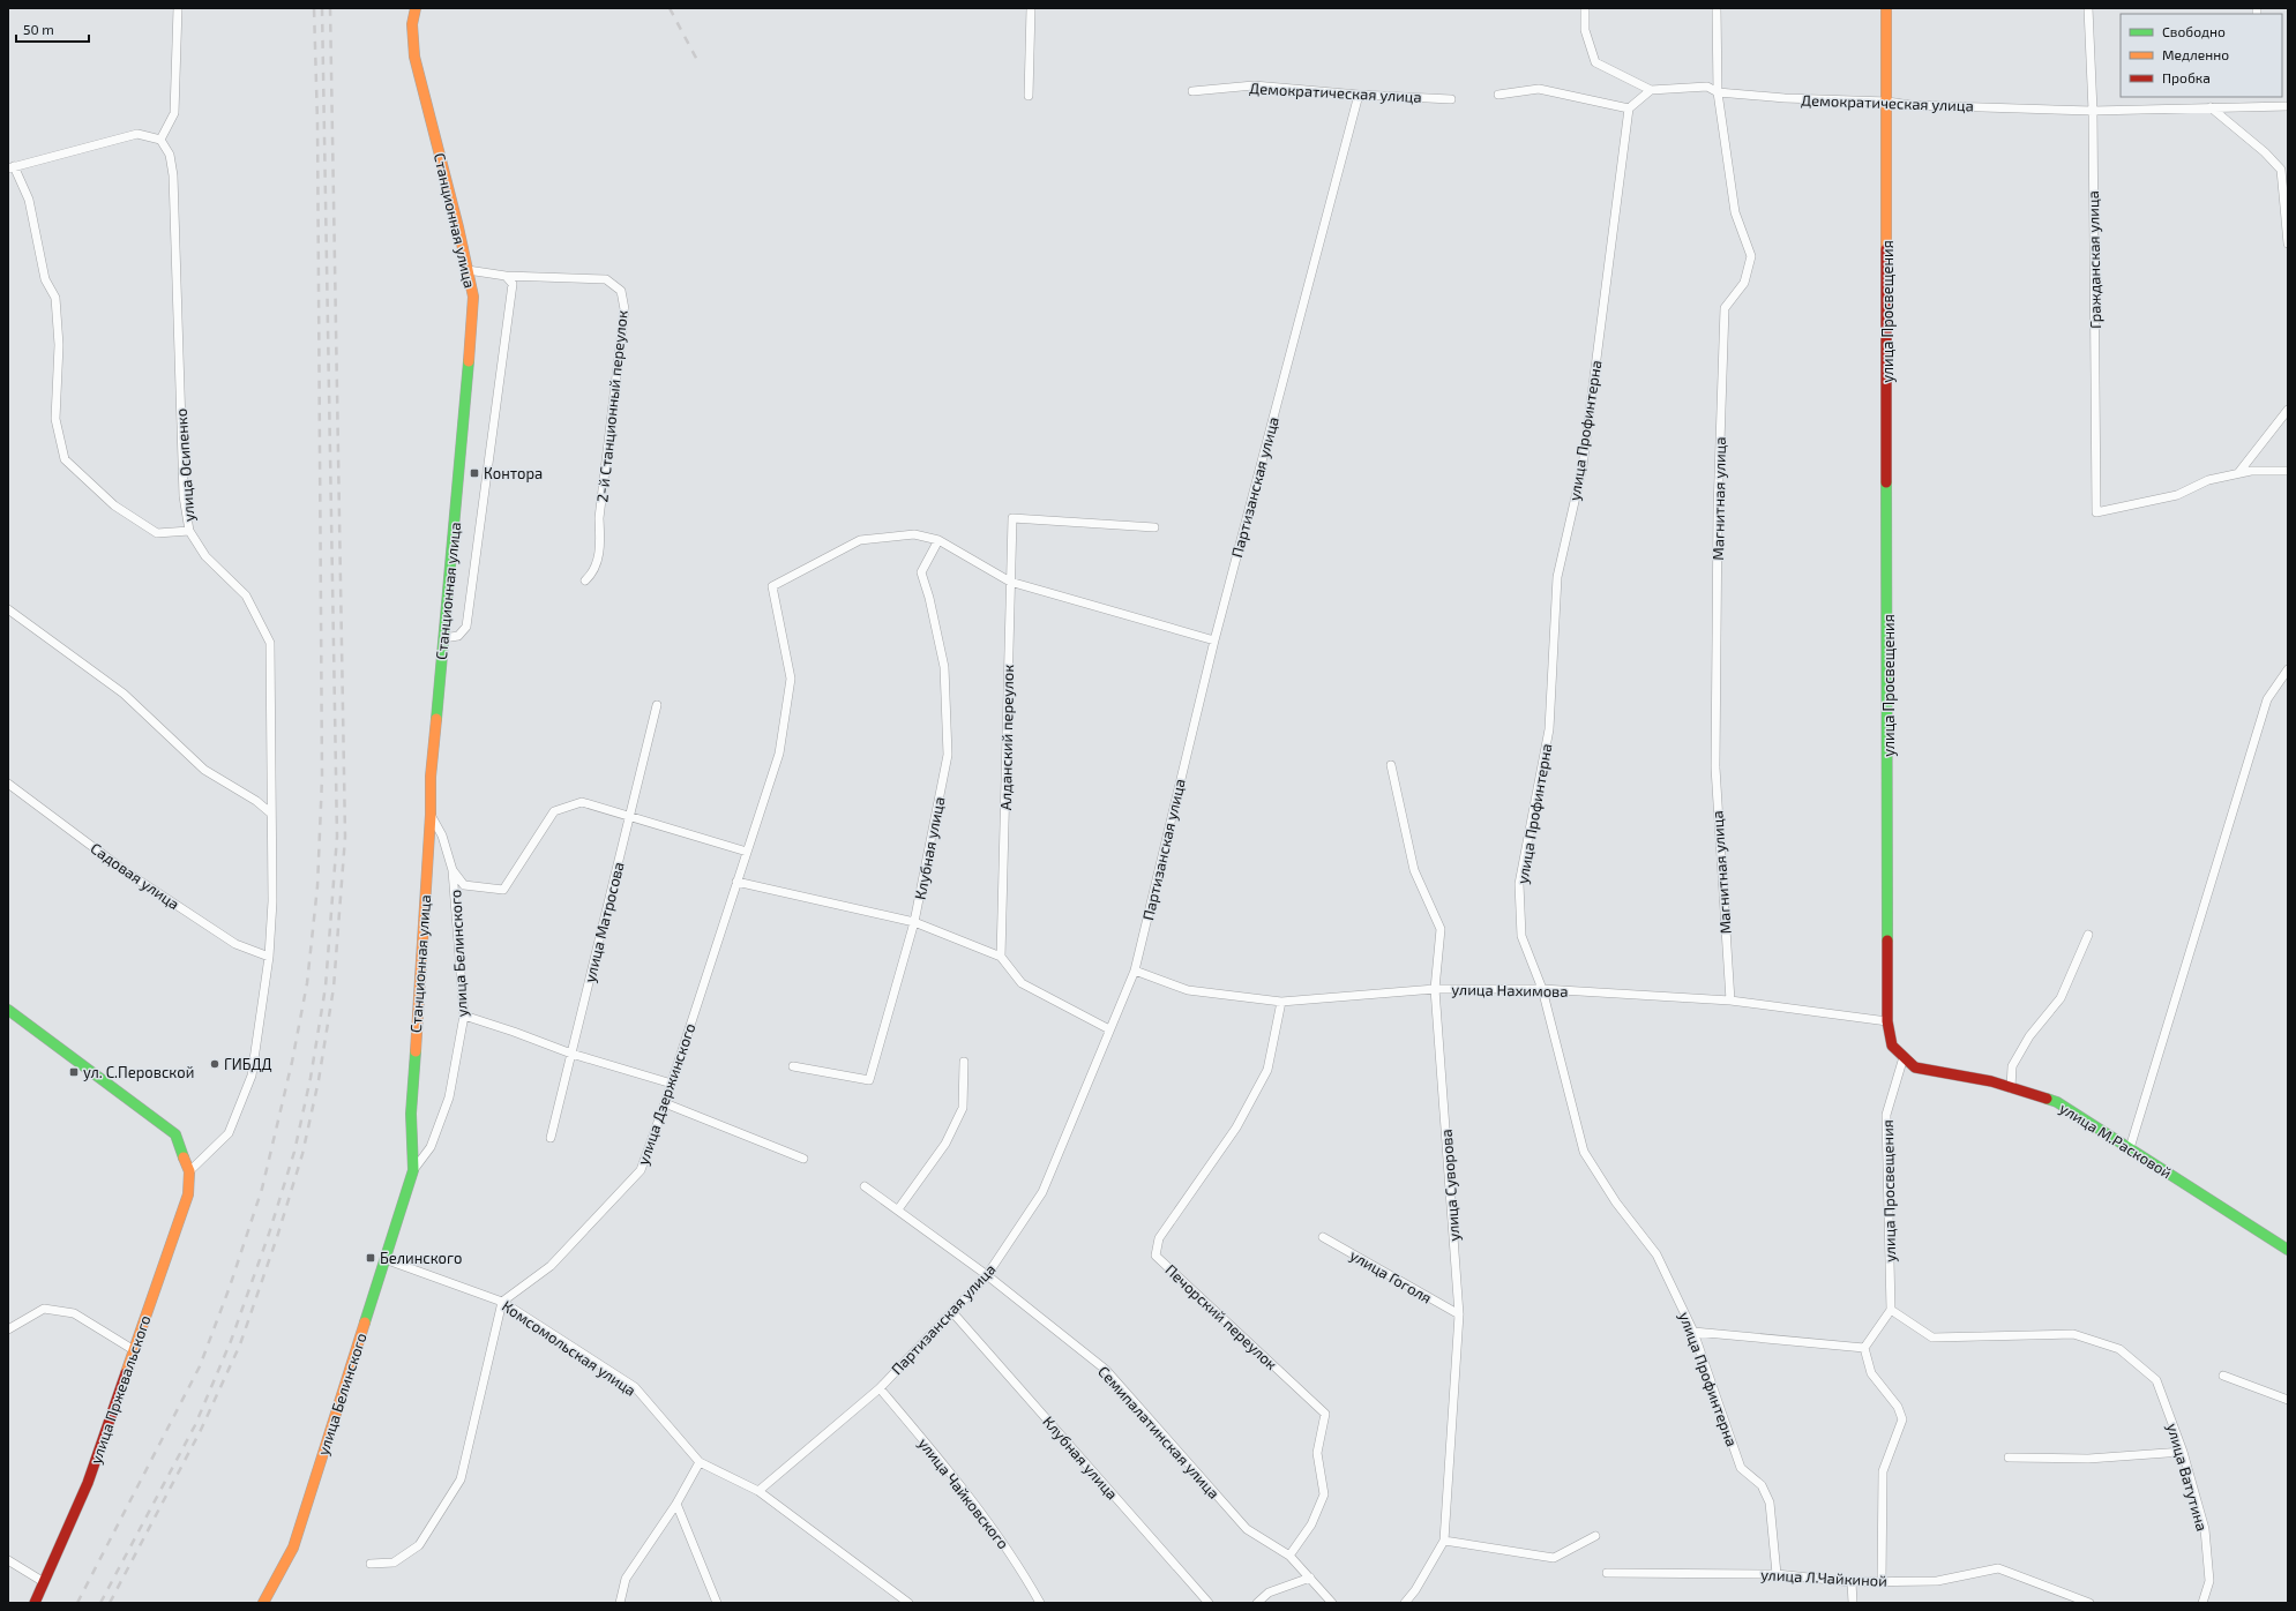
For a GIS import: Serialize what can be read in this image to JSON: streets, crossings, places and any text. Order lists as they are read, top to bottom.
{
  "streets": {
    "main road": [
      "Станционная улица",
      "улица Просвещения",
      "улица Белинского",
      "улица М.Расковой",
      "улица Пржевальского"
    ],
    "street": [
      "Демократическая улица",
      "Гражданская улица",
      "2-й Станционный переулок",
      "улица Профинтерна",
      "улица Осипенко",
      "Партизанская улица",
      "Магнитная улица",
      "Алданский переулок",
      "Клубная улица",
      "Садовая улица",
      "улица Матросова",
      "улица Нахимова",
      "улица Дзержинского",
      "улица Суворова",
      "улица Гоголя",
      "Печорский переулок",
      "Комсомольская улица",
      "Семипалатинская улица",
      "улица Ватутина",
      "улица Чайковского",
      "улица Л.Чайкиной"
    ]
  },
  "crossings": [
    ["Демократическая улица", "Гражданская улица"],
    ["Демократическая улица", "улица Просвещения"],
    ["Демократическая улица", "Партизанская улица"],
    ["Демократическая улица", "Магнитная улица"],
    ["Станционная улица", "2-й Станционный переулок"],
    ["Станционная улица", "улица Белинского"],
    ["улица Просвещения", "улица Нахимова"],
    ["улица Просвещения", "улица М.Расковой"],
    ["улица Просвещения", "улица Ватутина"],
    ["улица Профинтерна", "улица Нахимова"],
    ["улица Профинтерна", "улица Л.Чайкиной"],
    ["Партизанская улица", "Клубная улица"],
    ["Партизанская улица", "улица Нахимова"],
    ["Партизанская улица", "Комсомольская улица"],
    ["Партизанская улица", "Семипалатинская улица"],
    ["Партизанская улица", "улица Чайковского"],
    ["Магнитная улица", "улица Нахимова"],
    ["Клубная улица", "улица Дзержинского"],
    ["улица Белинского", "Комсомольская улица"],
    ["улица Нахимова", "улица Суворова"],
    ["улица Нахимова", "Печорский переулок"],
    ["улица Дзержинского", "Комсомольская улица"],
    ["улица Суворова", "улица Гоголя"],
    ["Печорский переулок", "Семипалатинская улица"]
  ],
  "places": {
    "transit": ["Контора", "ул. С.Перовской", "Белинского"],
    "other": ["ГИБДД"]
  },
  "legend": ["Свободно", "Медленно", "Пробка"],
  "scale_bar": "50 m"
}
